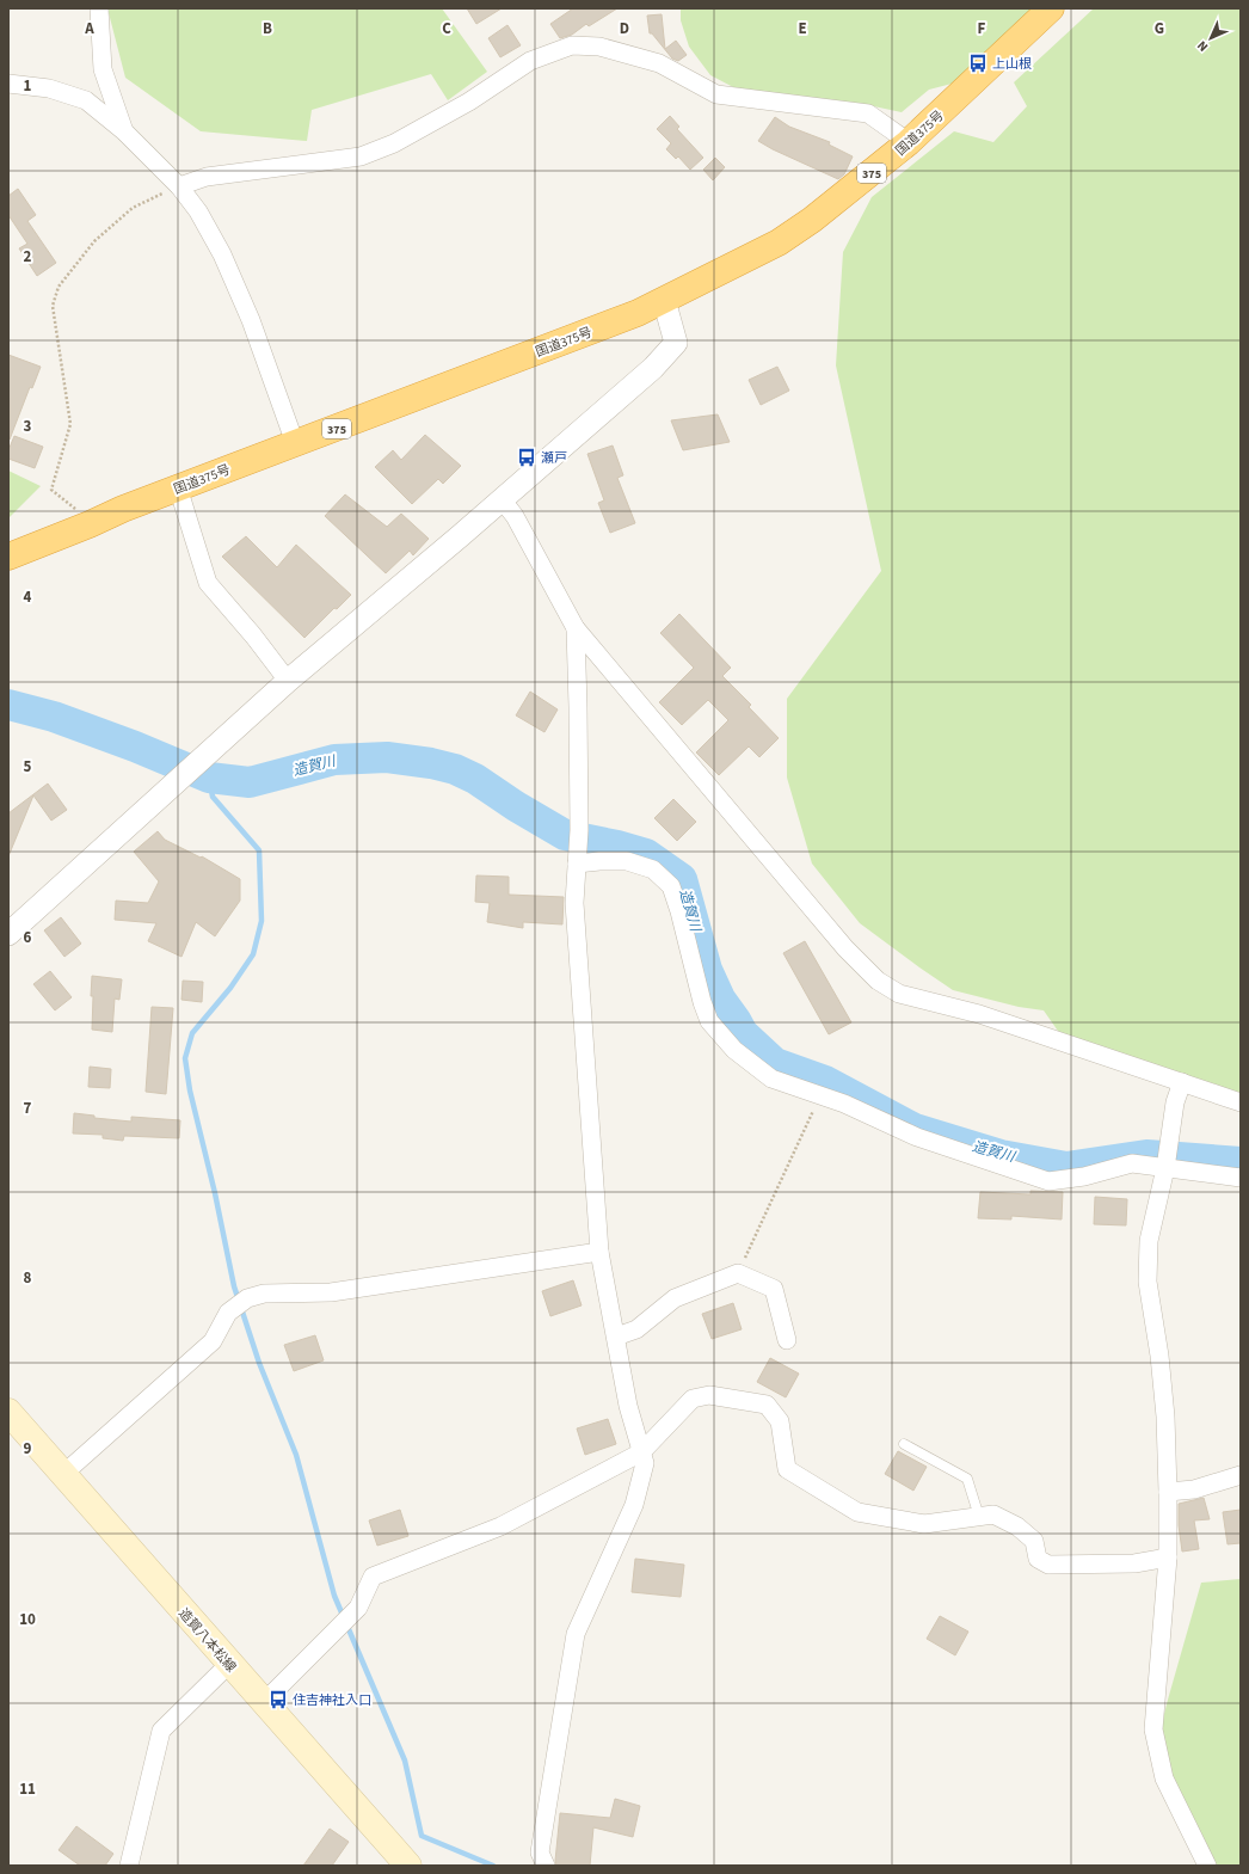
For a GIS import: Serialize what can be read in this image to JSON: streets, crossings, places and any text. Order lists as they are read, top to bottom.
{
  "streets": {
    "highway": ["国道375号", "375"],
    "main road": ["造賀八本松線"]
  },
  "water": ["造賀川"],
  "places": {
    "bus stop": ["上山根", "瀬戸", "住吉神社入口"]
  },
  "north": "bottom left",
  "grid": {
    "columns": [
      "A",
      "B",
      "C",
      "D",
      "E",
      "F",
      "G"
    ],
    "rows": [
      "1",
      "2",
      "3",
      "4",
      "5",
      "6",
      "7",
      "8",
      "9",
      "10",
      "11"
    ]
  }
}
